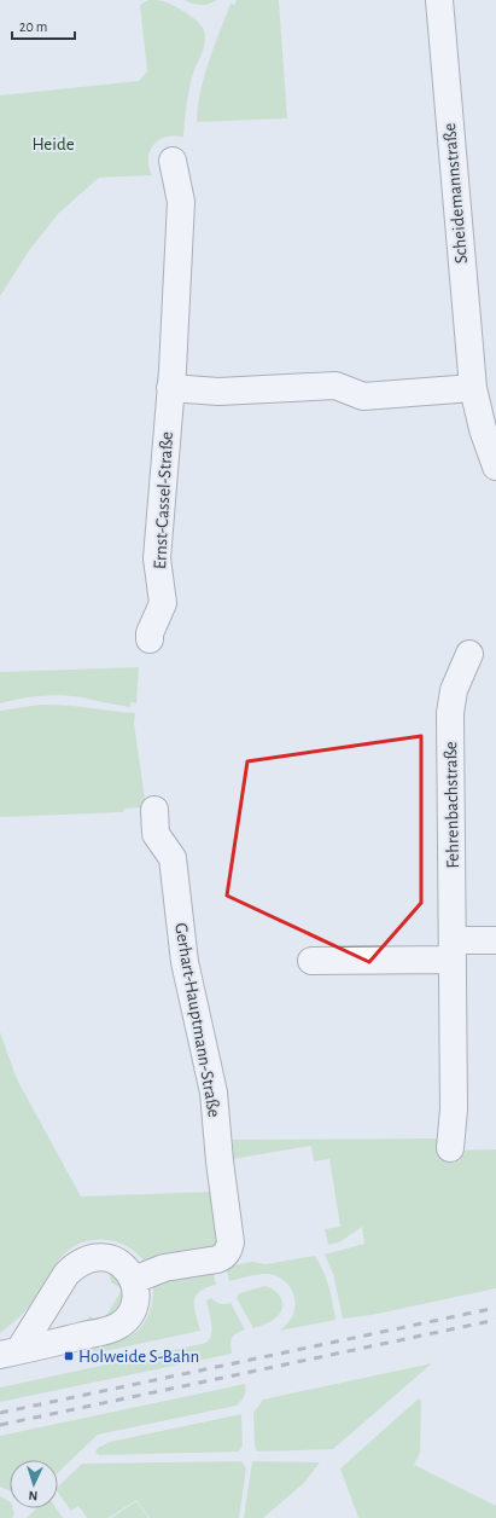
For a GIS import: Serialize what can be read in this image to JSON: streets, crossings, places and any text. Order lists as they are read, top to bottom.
{
  "streets": {
    "street": [
      "Scheidemannstraße",
      "Ernst-Cassel-Straße",
      "Fehrenbachstraße",
      "Gerhart-Hauptmann-Straße"
    ]
  },
  "parks": ["Heide"],
  "places": {
    "transit": ["Holweide S-Bahn"]
  },
  "scale_bar": "20 m",
  "north": "bottom"
}
